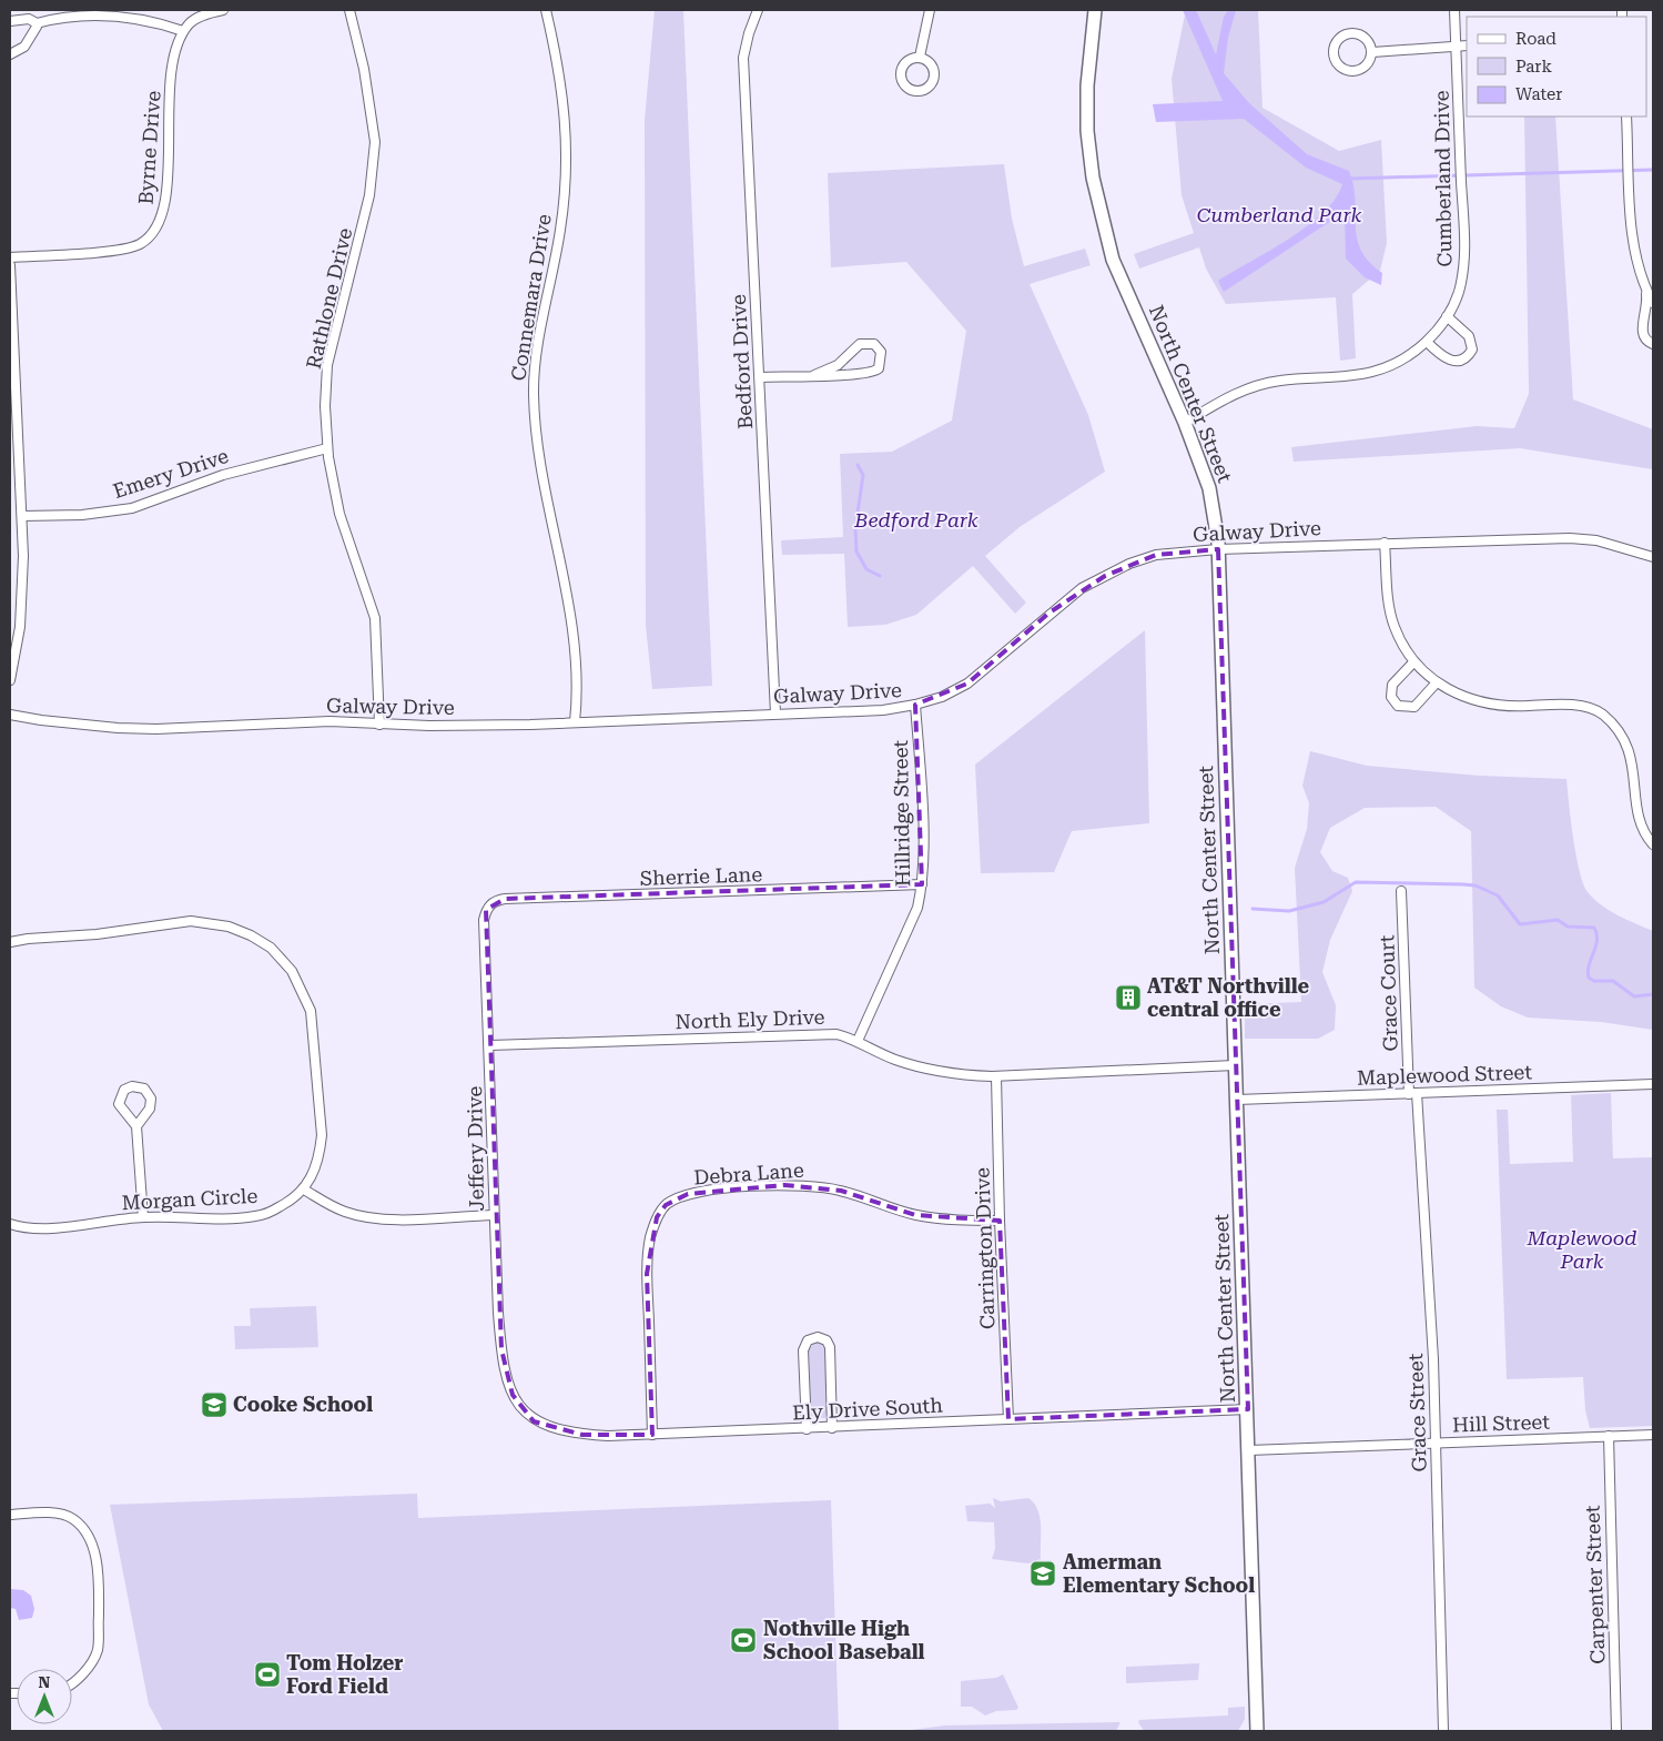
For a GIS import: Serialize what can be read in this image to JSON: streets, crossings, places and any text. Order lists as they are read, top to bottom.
{
  "streets": {
    "street": [
      "Byrne Drive",
      "Cumberland Drive",
      "Connemara Drive",
      "Rathlone Drive",
      "Bedford Drive",
      "North Center Street",
      "Emery Drive",
      "Galway Drive",
      "Hillridge Street",
      "Sherrie Lane",
      "Grace Court",
      "North Ely Drive",
      "Maplewood Street",
      "Jeffery Drive",
      "Debra Lane",
      "Morgan Circle",
      "Carrington Drive",
      "Ely Drive South",
      "Grace Street",
      "Hill Street",
      "Carpenter Street"
    ]
  },
  "crossings": [
    ["Cumberland Drive", "North Center Street"],
    ["Connemara Drive", "Galway Drive"],
    ["Rathlone Drive", "Emery Drive"],
    ["Rathlone Drive", "Galway Drive"],
    ["Bedford Drive", "Galway Drive"],
    ["North Center Street", "Galway Drive"],
    ["North Center Street", "North Ely Drive"],
    ["North Center Street", "Maplewood Street"],
    ["North Center Street", "Ely Drive South"],
    ["North Center Street", "Hill Street"],
    ["Galway Drive", "Hillridge Street"],
    ["Hillridge Street", "Sherrie Lane"],
    ["Hillridge Street", "North Ely Drive"],
    ["Sherrie Lane", "Jeffery Drive"],
    ["Grace Court", "Maplewood Street"],
    ["Grace Court", "Grace Street"],
    ["North Ely Drive", "Jeffery Drive"],
    ["North Ely Drive", "Carrington Drive"],
    ["Maplewood Street", "Grace Street"],
    ["Jeffery Drive", "Ely Drive South"],
    ["Debra Lane", "Carrington Drive"],
    ["Debra Lane", "Ely Drive South"],
    ["Carrington Drive", "Ely Drive South"],
    ["Grace Street", "Hill Street"],
    ["Hill Street", "Carpenter Street"]
  ],
  "parks": ["Cumberland Park", "Bedford Park", "Maplewood Park"],
  "places": {
    "building": ["AT&T Northville central office"],
    "school or university": ["Cooke School", "Amerman Elementary School"],
    "sports": ["Nothville High School Baseball", "Tom Holzer Ford Field"]
  },
  "legend": ["Road", "Park", "Water"],
  "north": "top"
}
